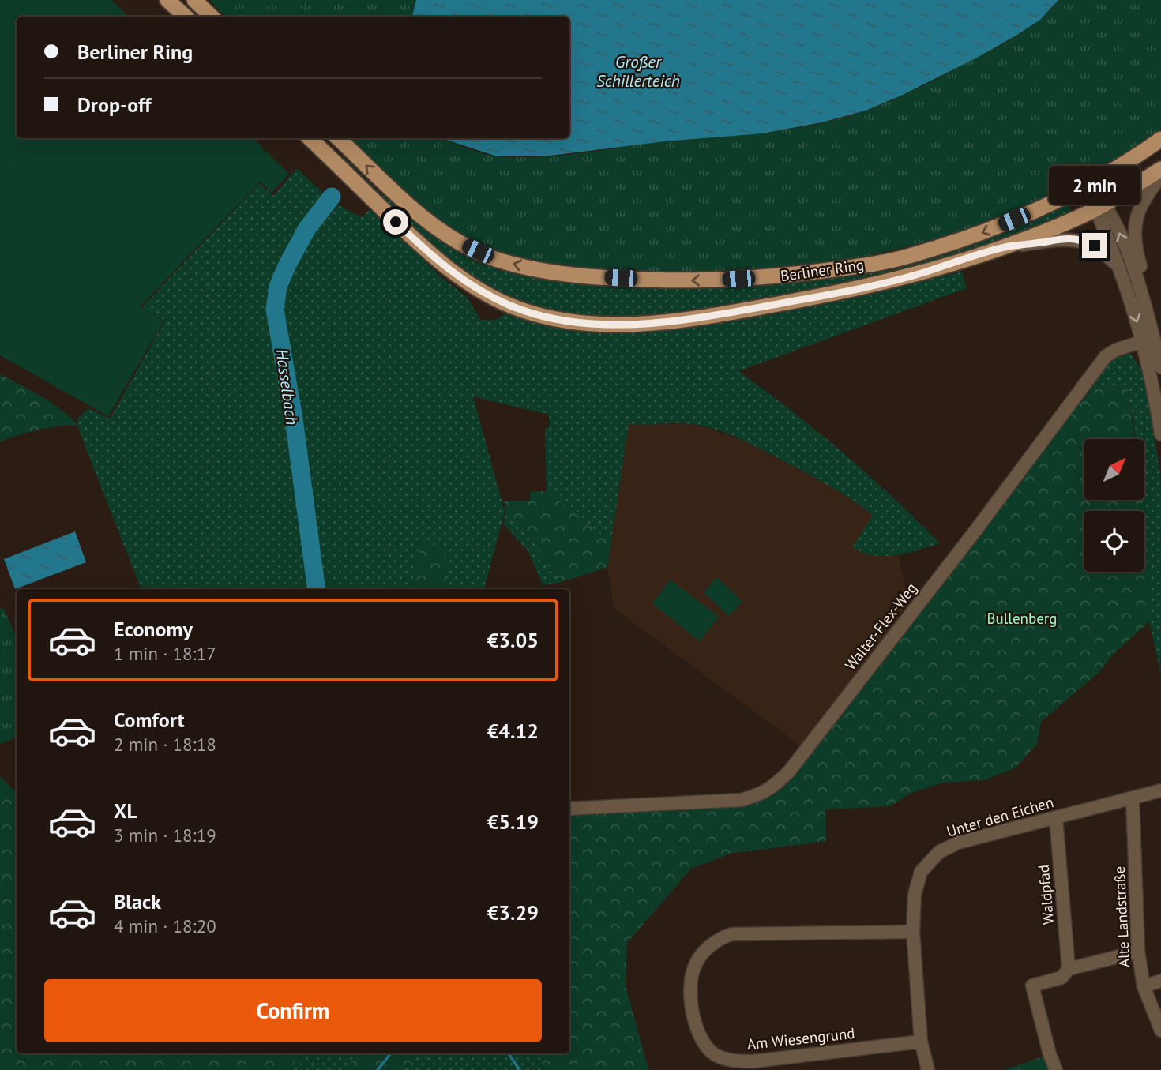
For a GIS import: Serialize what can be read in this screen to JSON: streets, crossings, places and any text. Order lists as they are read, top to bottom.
{
  "streets": {
    "main road": ["Berliner Ring"],
    "street": [
      "Walter-Flex-Weg",
      "Unter den Eichen",
      "Waldpfad",
      "Alte Landstraße",
      "Am Wiesengrund"
    ]
  },
  "crossings": [
    ["Unter den Eichen", "Waldpfad"],
    ["Unter den Eichen", "Alte Landstraße"],
    ["Unter den Eichen", "Am Wiesengrund"]
  ],
  "water": ["Großer Schillerteich", "Hasselbach"],
  "parks": ["Bullenberg"],
  "north": "top right",
  "page": {
    "banner": ["Berliner Ring", "Drop-off"],
    "bubble": "2 min",
    "list": [
      {
        "name": "Economy",
        "note": "1 min · 18:17",
        "value": "€3.05"
      },
      {
        "name": "Comfort",
        "note": "2 min · 18:18",
        "value": "€4.12"
      },
      {
        "name": "XL",
        "note": "3 min · 18:19",
        "value": "€5.19"
      },
      {
        "name": "Black",
        "note": "4 min · 18:20",
        "value": "€3.29"
      }
    ],
    "buttons": "Confirm"
  }
}
